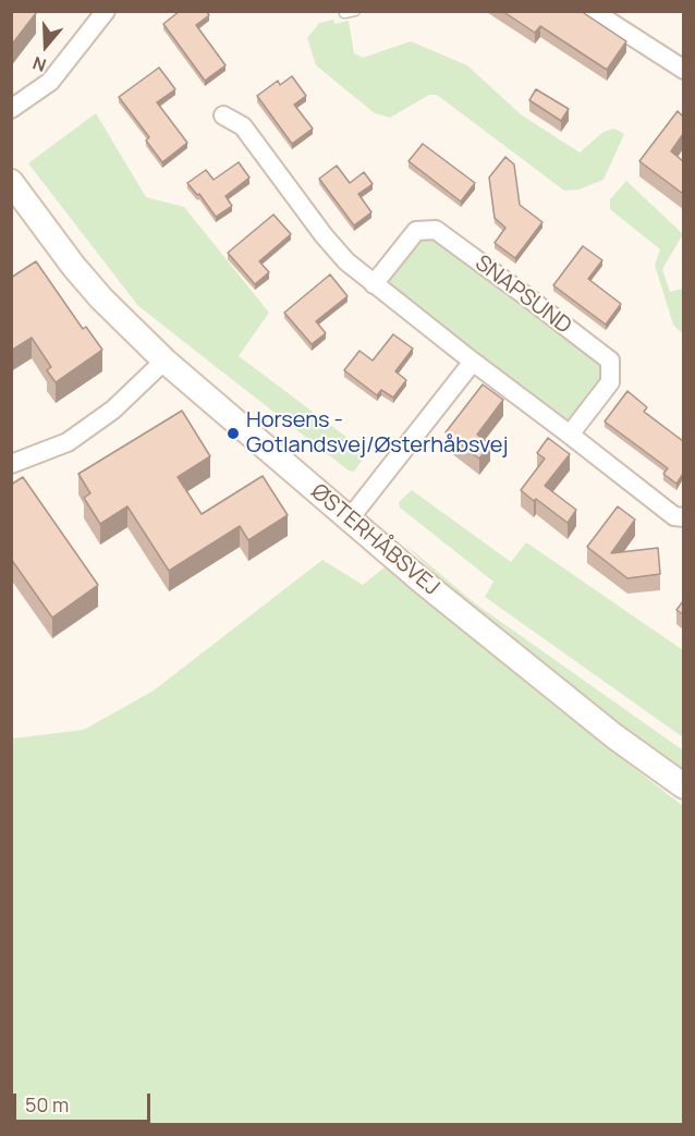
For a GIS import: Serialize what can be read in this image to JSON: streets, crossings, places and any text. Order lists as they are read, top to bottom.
{
  "streets": {
    "street": ["SNAPSUND", "ØSTERHÅBSVEJ"]
  },
  "places": ["Horsens - Gotlandsvej/Østerhåbsvej"],
  "scale_bar": "50 m",
  "north": "bottom"
}
